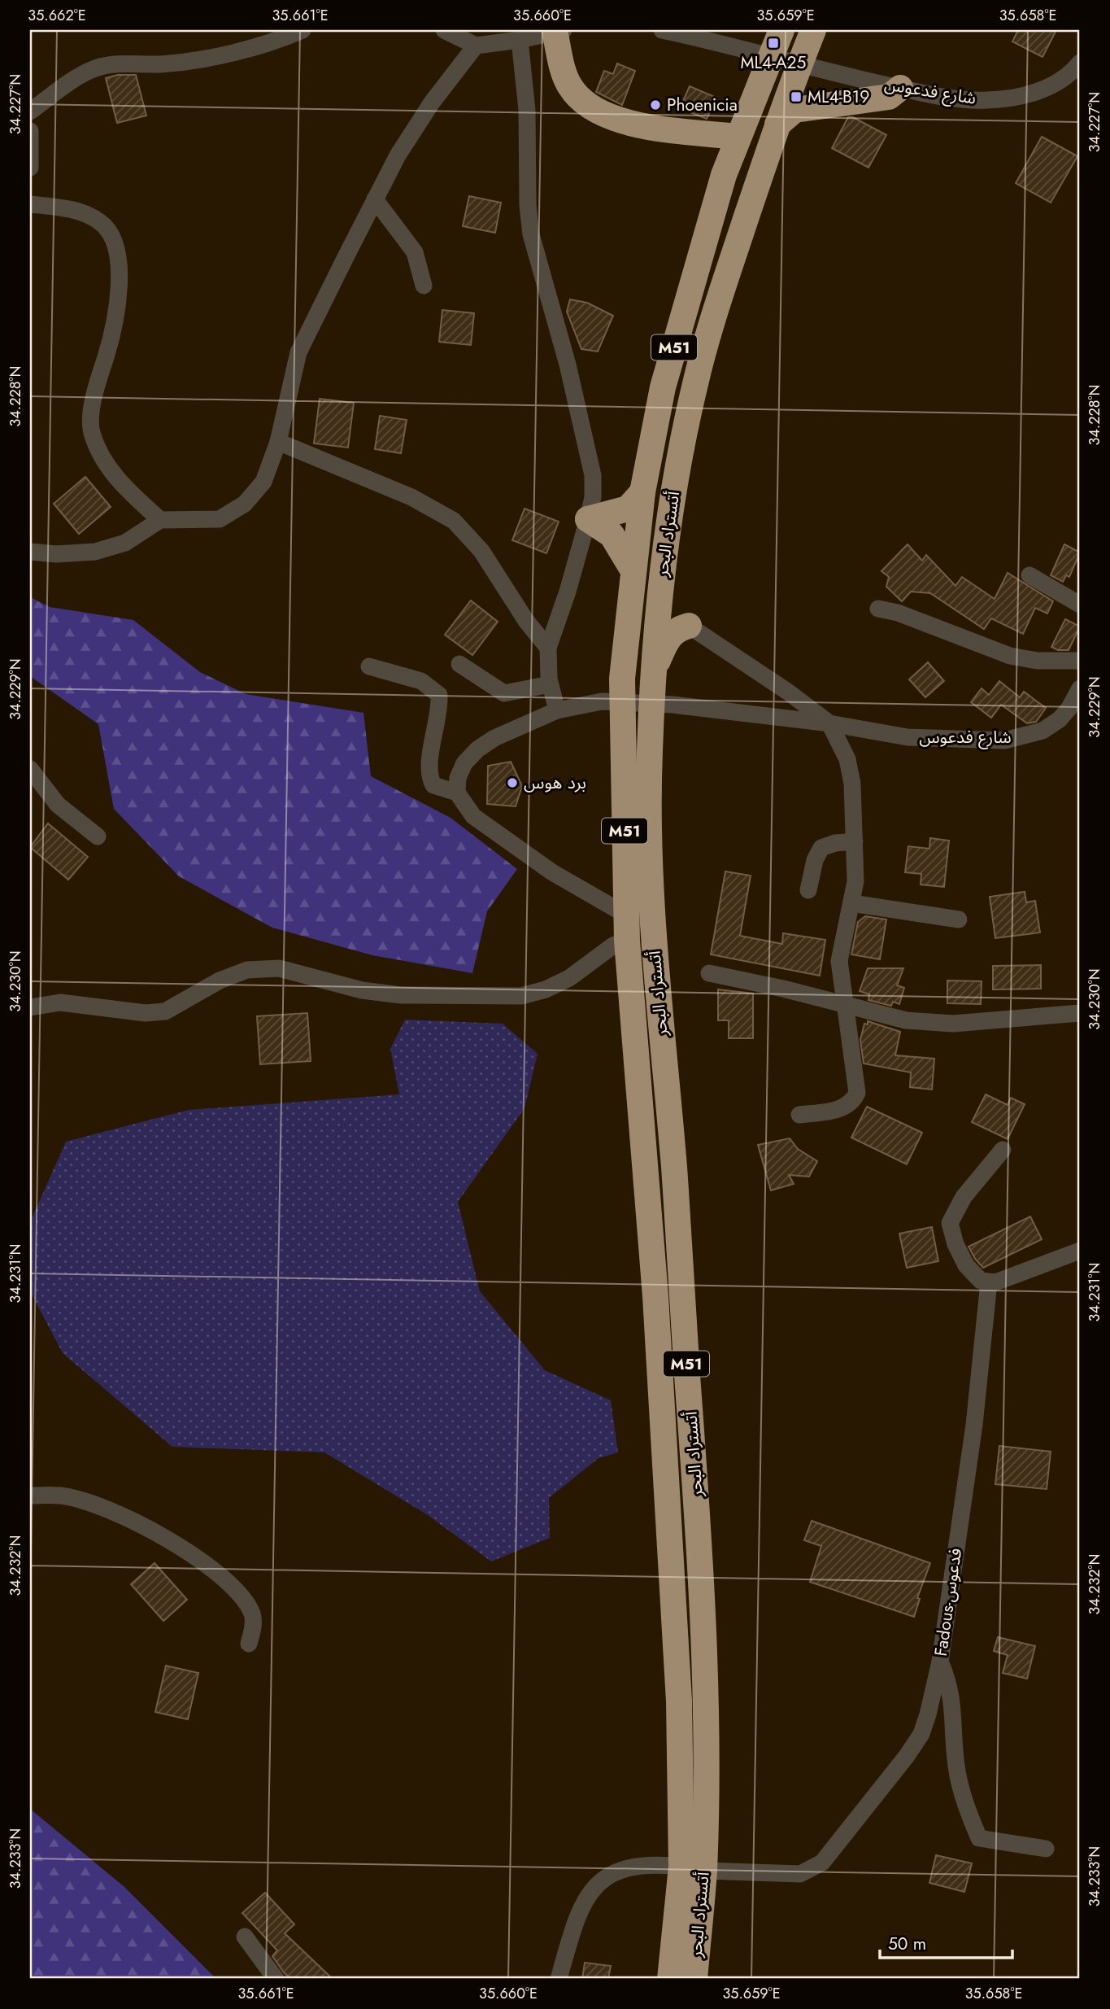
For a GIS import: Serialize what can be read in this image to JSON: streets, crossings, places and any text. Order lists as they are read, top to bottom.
{
  "streets": {
    "highway": ["M51", "أتستراد البحر"],
    "street": ["شارع فدعوس", "Fadous-فدعوس"]
  },
  "crossings": [
    ["أتستراد البحر", "Fadous-فدعوس"]
  ],
  "places": {
    "transit": ["ML4-A25", "ML4-B19"],
    "other": ["Phoenicia", "برد هوس"]
  },
  "scale_bar": "50 m",
  "coordinates": [
    "35.662°E",
    "35.661°E",
    "35.660°E",
    "35.659°E",
    "35.658°E",
    "34.227°N",
    "34.228°N",
    "34.229°N",
    "34.230°N",
    "34.231°N",
    "34.232°N",
    "34.233°N"
  ]
}
